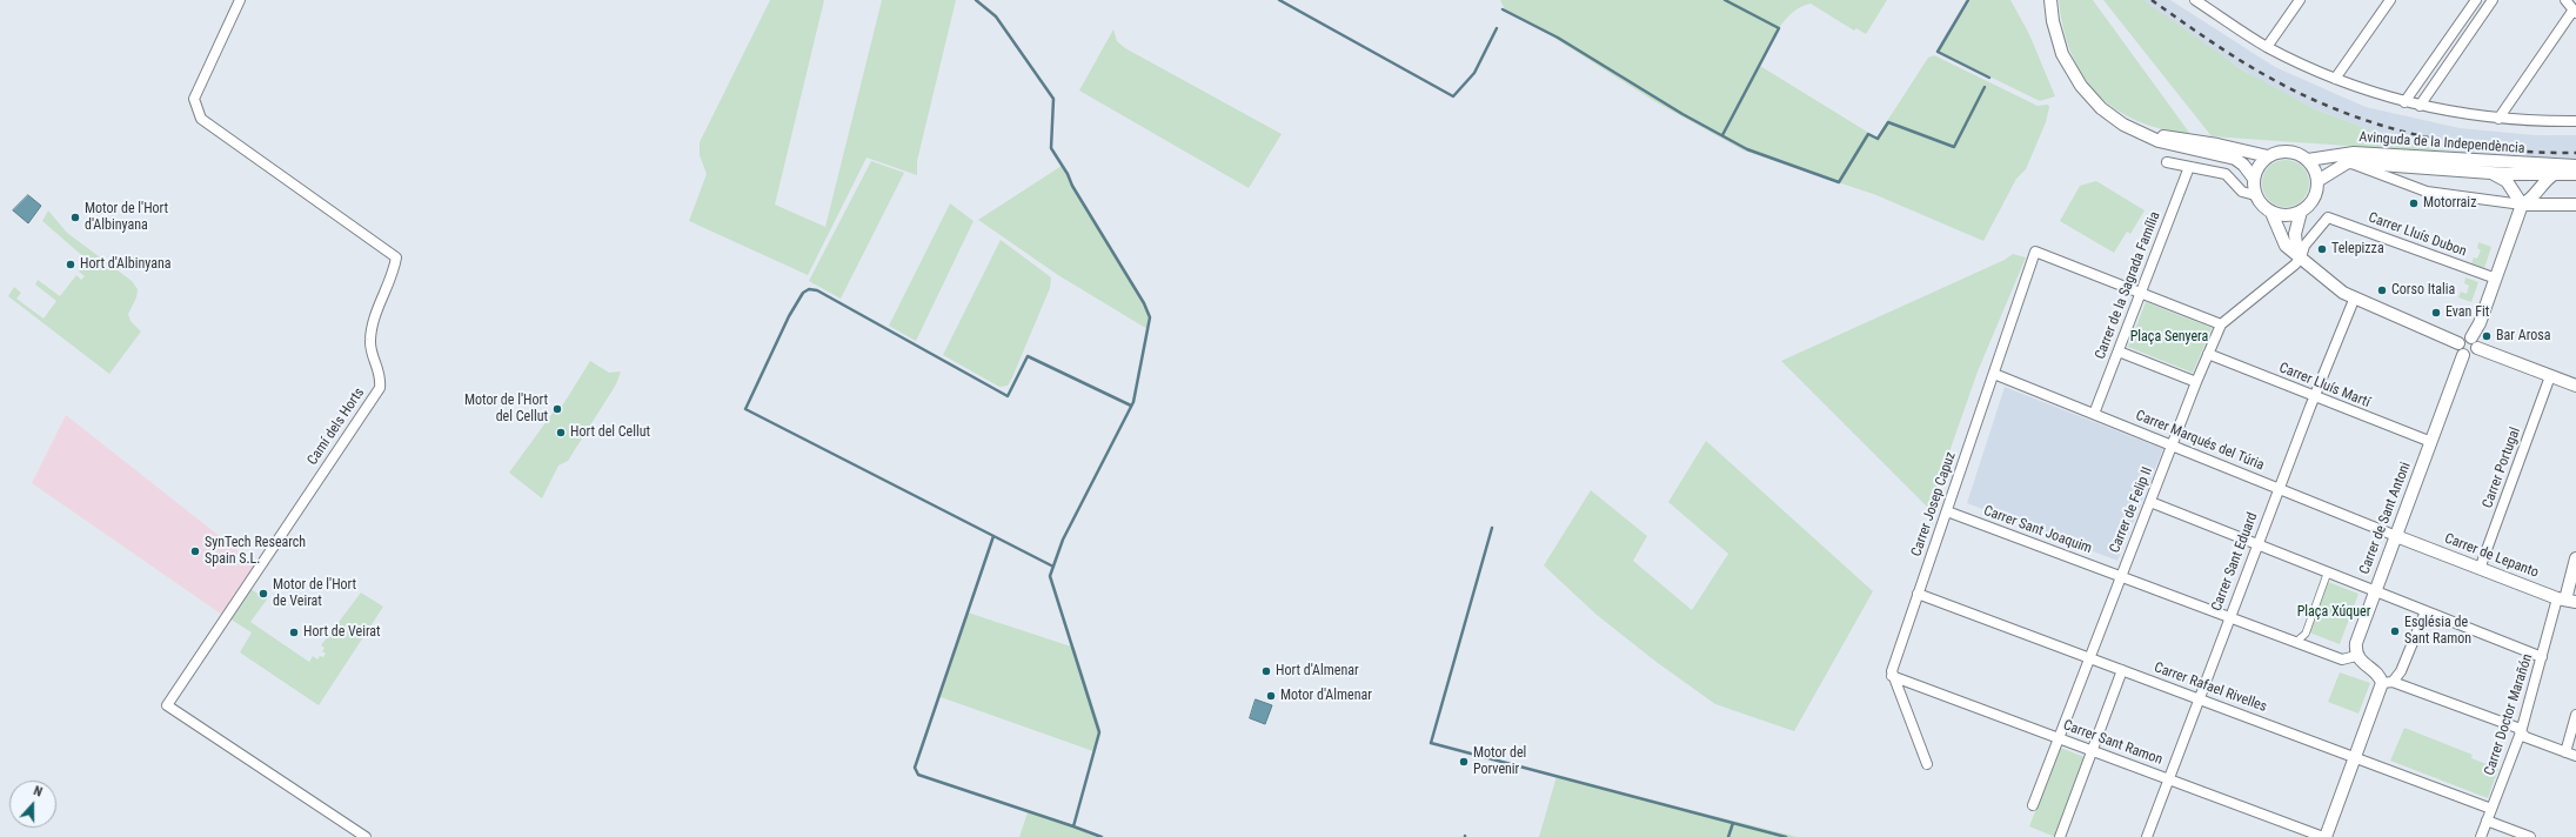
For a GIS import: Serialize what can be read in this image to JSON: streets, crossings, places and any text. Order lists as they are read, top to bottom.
{
  "streets": {
    "street": [
      "Avinguda de la Independència",
      "Carrer Lluís Dubon",
      "Carrer de la Sagrada Família",
      "Carrer Lluís Martí",
      "Camí dels Horts",
      "Carrer Marqués del Túria",
      "Carrer Portugal",
      "Carrer Josep Capuz",
      "Carrer de Felip II",
      "Carrer de Sant Antoni",
      "Carrer Sant Joaquim",
      "Carrer de Lepanto",
      "Carrer Sant Eduard",
      "Carrer Rafael Rivelles",
      "Carrer Doctor Marañón",
      "Carrer Sant Ramon"
    ]
  },
  "crossings": [
    ["Carrer Lluís Dubon", "Carrer de Felip II"],
    ["Carrer de la Sagrada Família", "Carrer Marqués del Túria"],
    ["Carrer de la Sagrada Família", "Carrer Josep Capuz"],
    ["Carrer Lluís Martí", "Carrer de Felip II"],
    ["Carrer Lluís Martí", "Carrer de Sant Antoni"],
    ["Carrer Lluís Martí", "Carrer Sant Eduard"],
    ["Carrer Marqués del Túria", "Carrer Josep Capuz"],
    ["Carrer Marqués del Túria", "Carrer de Felip II"],
    ["Carrer Marqués del Túria", "Carrer de Sant Antoni"],
    ["Carrer Marqués del Túria", "Carrer de Lepanto"],
    ["Carrer Marqués del Túria", "Carrer Sant Eduard"],
    ["Carrer Portugal", "Carrer de Lepanto"],
    ["Carrer Josep Capuz", "Carrer Sant Joaquim"],
    ["Carrer Josep Capuz", "Carrer Rafael Rivelles"],
    ["Carrer Josep Capuz", "Carrer Sant Ramon"],
    ["Carrer de Felip II", "Carrer Sant Joaquim"],
    ["Carrer de Felip II", "Carrer Rafael Rivelles"],
    ["Carrer de Felip II", "Carrer Sant Ramon"],
    ["Carrer de Sant Antoni", "Carrer Sant Joaquim"],
    ["Carrer de Sant Antoni", "Carrer de Lepanto"],
    ["Carrer Sant Joaquim", "Carrer Sant Eduard"],
    ["Carrer de Lepanto", "Carrer Doctor Marañón"],
    ["Carrer Sant Eduard", "Carrer Rafael Rivelles"],
    ["Carrer Sant Eduard", "Carrer Sant Ramon"],
    ["Carrer Rafael Rivelles", "Carrer Doctor Marañón"]
  ],
  "parks": ["Plaça Senyera", "Plaça Xúquer"],
  "places": [
    "Motorraiz",
    "Motor de l'Hort d'Albinyana",
    "Telepizza",
    "Hort d'Albinyana",
    "Corso Italia",
    "Evan Fit",
    "Bar Arosa",
    "Motor de l'Hort del Cellut",
    "Hort del Cellut",
    "SynTech Research Spain S.L.",
    "Motor de l'Hort de Veirat",
    "Església de Sant Ramon",
    "Hort de Veirat",
    "Hort d'Almenar",
    "Motor d'Almenar",
    "Motor del Porvenir"
  ],
  "north": "top"
}
